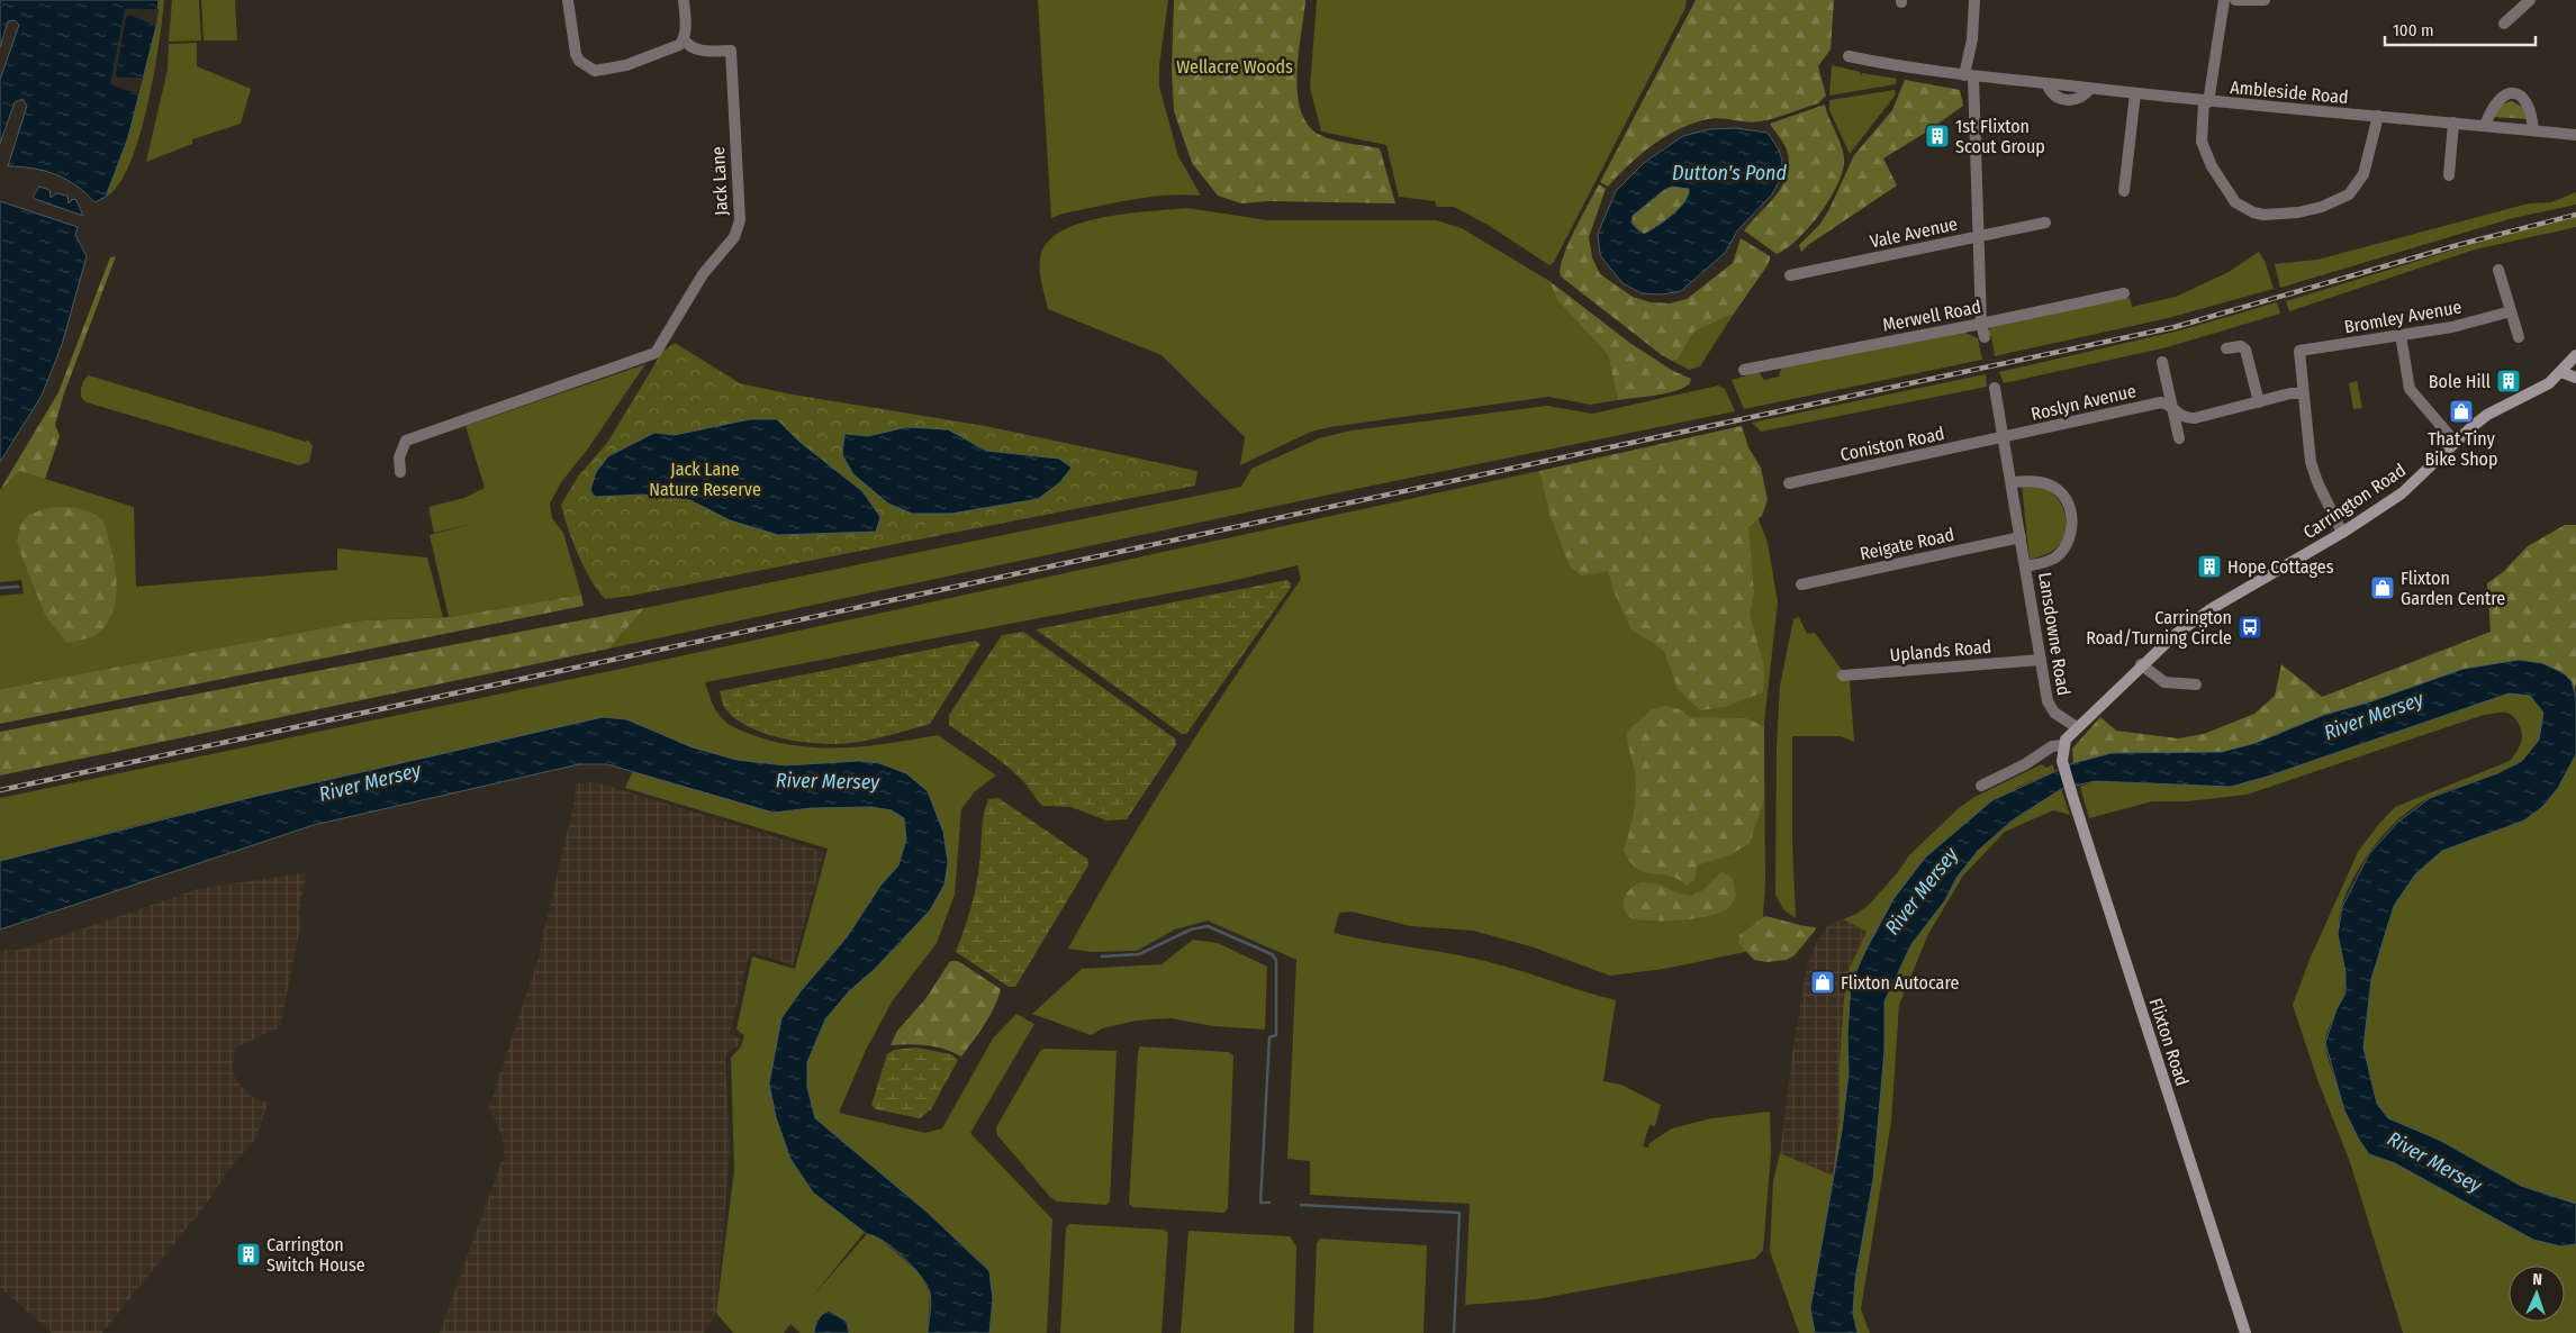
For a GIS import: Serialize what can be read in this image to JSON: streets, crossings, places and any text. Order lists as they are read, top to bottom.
{
  "streets": {
    "main road": ["Carrington Road", "Flixton Road"],
    "street": [
      "Ambleside Road",
      "Jack Lane",
      "Vale Avenue",
      "Merwell Road",
      "Bromley Avenue",
      "Roslyn Avenue",
      "Coniston Road",
      "Reigate Road",
      "Lansdowne Road",
      "Uplands Road"
    ]
  },
  "crossings": [
    ["Roslyn Avenue", "Coniston Road"],
    ["Roslyn Avenue", "Lansdowne Road"],
    ["Coniston Road", "Lansdowne Road"],
    ["Carrington Road", "Lansdowne Road"],
    ["Carrington Road", "Flixton Road"],
    ["Reigate Road", "Lansdowne Road"],
    ["Lansdowne Road", "Uplands Road"]
  ],
  "water": ["Dutton's Pond", "River Mersey"],
  "parks": ["Wellacre Woods", "Jack Lane Nature Reserve"],
  "places": {
    "building": [
      "1st Flixton Scout Group",
      "Bole Hill",
      "Hope Cottages",
      "Carrington Switch House"
    ],
    "shop": ["That Tiny Bike Shop", "Flixton Garden Centre", "Flixton Autocare"],
    "bus stop": ["Carrington Road/Turning Circle"]
  },
  "scale_bar": "100 m",
  "north": "top"
}
